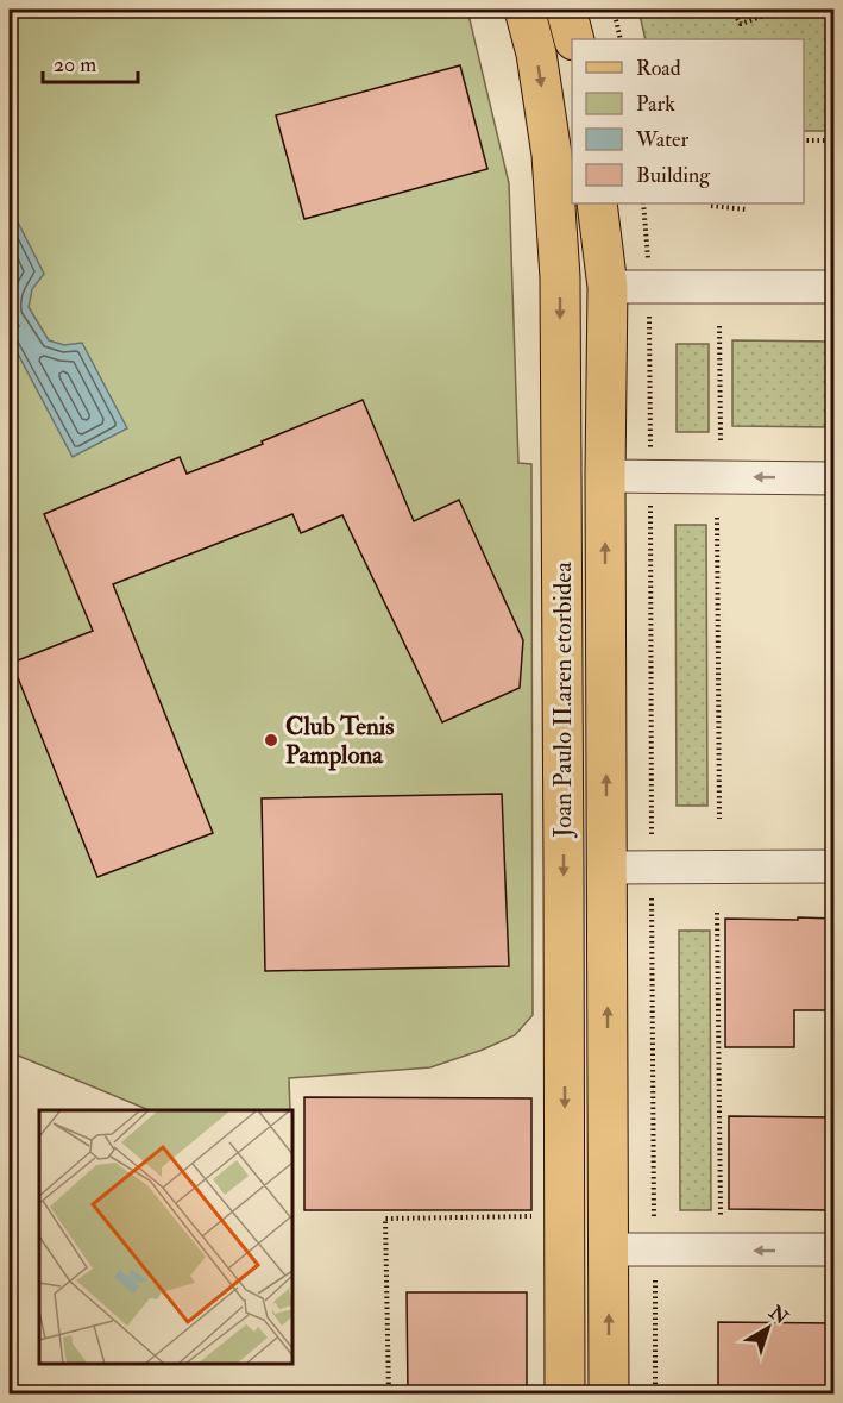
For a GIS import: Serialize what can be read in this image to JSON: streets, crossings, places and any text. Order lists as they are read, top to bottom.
{
  "streets": {
    "main road": ["Joan Paulo II.aren etorbidea"]
  },
  "places": ["Club Tenis Pamplona"],
  "legend": [
    "Road",
    "Park",
    "Water",
    "Building"
  ],
  "scale_bar": "20 m",
  "north": "top right"
}
